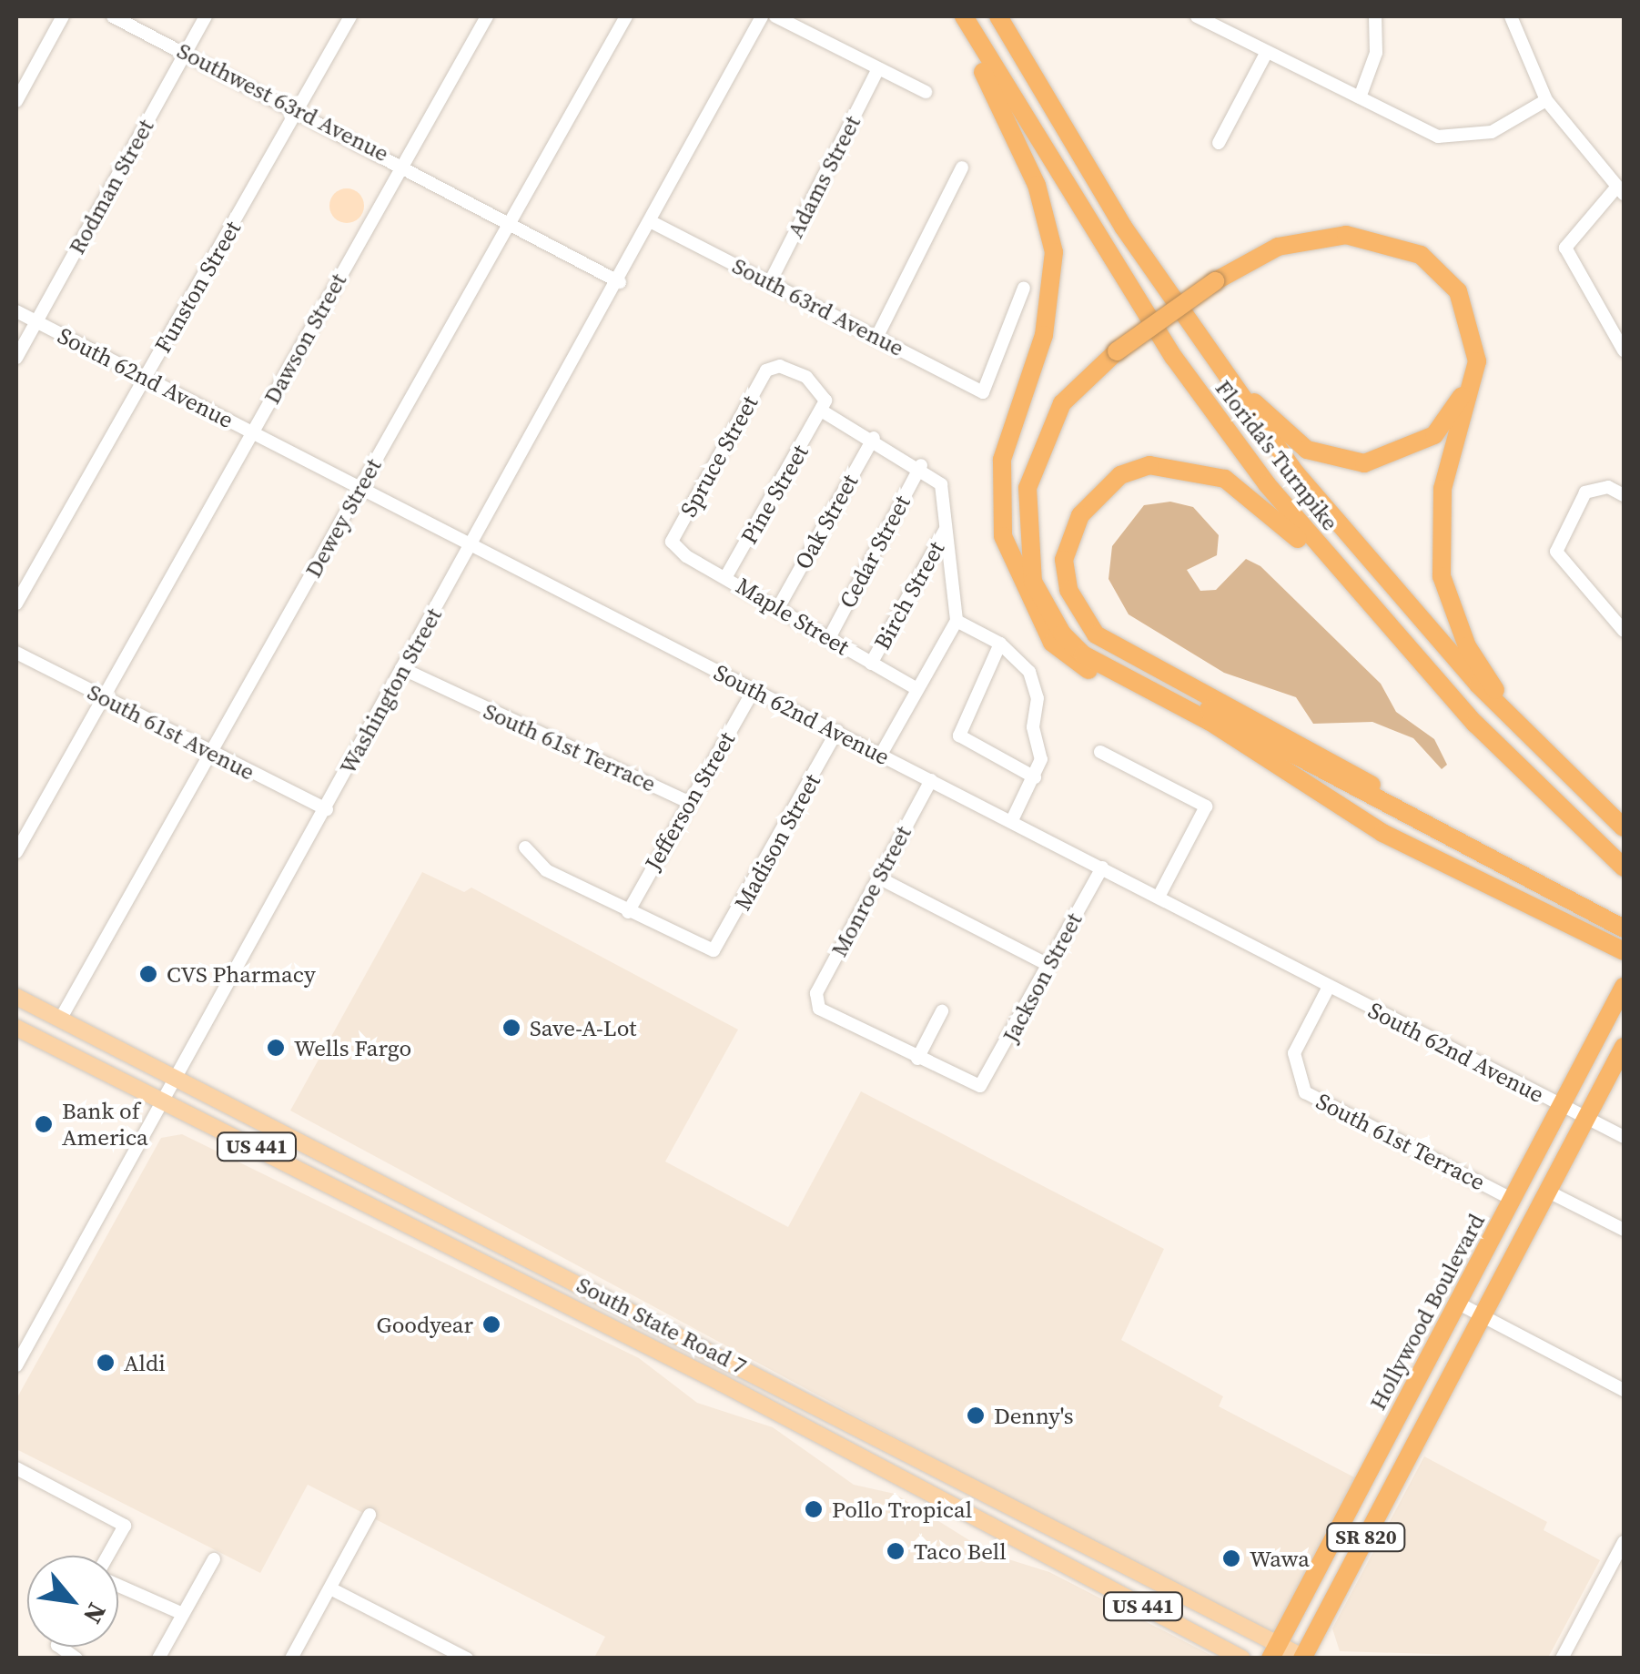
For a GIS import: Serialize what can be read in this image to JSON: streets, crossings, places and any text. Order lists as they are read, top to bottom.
{
  "streets": {
    "highway": ["Florida's Turnpike", "Hollywood Boulevard", "SR 820"],
    "main road": ["US 441", "South State Road 7"],
    "street": [
      "Southwest 63rd Avenue",
      "Adams Street",
      "Rodman Street",
      "Funston Street",
      "South 63rd Avenue",
      "Dawson Street",
      "South 62nd Avenue",
      "Spruce Street",
      "Pine Street",
      "Dewey Street",
      "Oak Street",
      "Cedar Street",
      "Birch Street",
      "Maple Street",
      "Washington Street",
      "South 61st Avenue",
      "South 61st Terrace",
      "Jefferson Street",
      "Madison Street",
      "Monroe Street",
      "Jackson Street"
    ]
  },
  "crossings": [
    ["Southwest 63rd Avenue", "Rodman Street"],
    ["Southwest 63rd Avenue", "Funston Street"],
    ["Southwest 63rd Avenue", "Dawson Street"],
    ["Adams Street", "South 63rd Avenue"],
    ["Rodman Street", "South 62nd Avenue"],
    ["Funston Street", "South 62nd Avenue"],
    ["South 63rd Avenue", "Washington Street"],
    ["Dawson Street", "South 62nd Avenue"],
    ["Dawson Street", "South 61st Avenue"],
    ["South 62nd Avenue", "Dewey Street"],
    ["South 62nd Avenue", "Washington Street"],
    ["South 62nd Avenue", "South 61st Terrace"],
    ["South 62nd Avenue", "Jefferson Street"],
    ["South 62nd Avenue", "Madison Street"],
    ["South 62nd Avenue", "Monroe Street"],
    ["South 62nd Avenue", "Jackson Street"],
    ["South 62nd Avenue", "Hollywood Boulevard"],
    ["South 62nd Avenue", "SR 820"],
    ["Spruce Street", "Pine Street"],
    ["Spruce Street", "Maple Street"],
    ["Pine Street", "Maple Street"],
    ["Dewey Street", "South 61st Avenue"],
    ["Dewey Street", "South State Road 7"],
    ["Oak Street", "Maple Street"],
    ["Cedar Street", "Maple Street"],
    ["Birch Street", "Maple Street"],
    ["Washington Street", "South 61st Avenue"],
    ["Washington Street", "South 61st Terrace"],
    ["Washington Street", "South State Road 7"],
    ["South 61st Terrace", "Jefferson Street"],
    ["South 61st Terrace", "Hollywood Boulevard"],
    ["Jefferson Street", "Madison Street"],
    ["Monroe Street", "Jackson Street"],
    ["Hollywood Boulevard", "South State Road 7"],
    ["South State Road 7", "SR 820"]
  ],
  "places": [
    "CVS Pharmacy",
    "Save-A-Lot",
    "Wells Fargo",
    "Bank of America",
    "Goodyear",
    "Aldi",
    "Denny's",
    "Pollo Tropical",
    "Taco Bell",
    "Wawa"
  ],
  "north": "bottom right"
}
